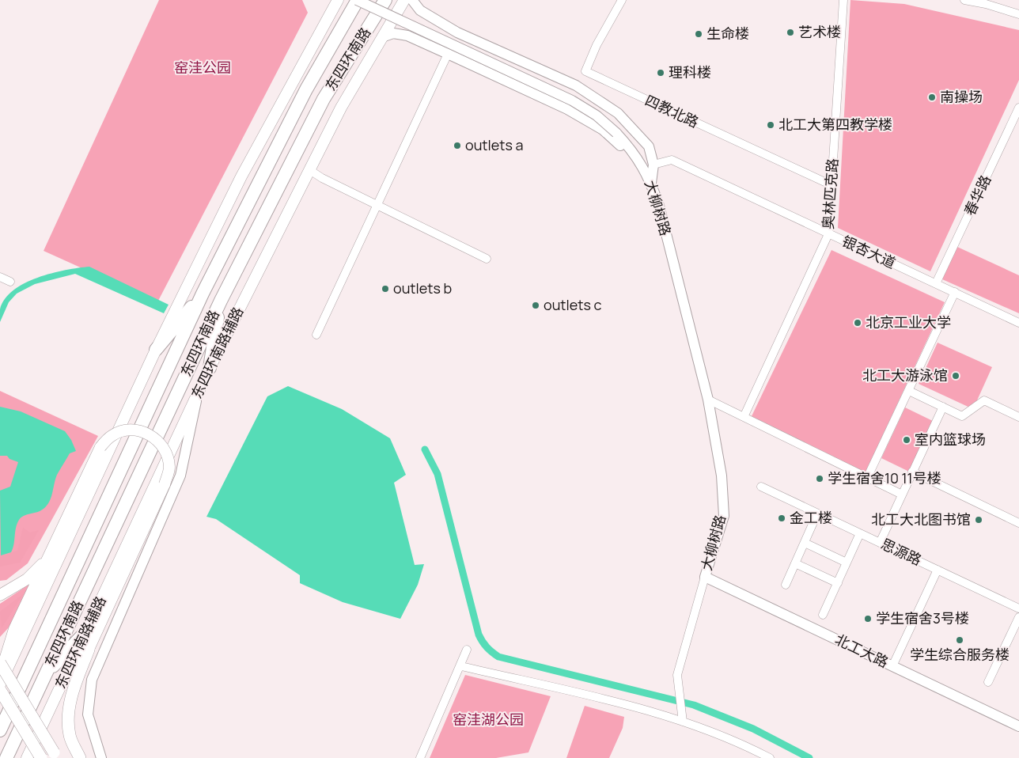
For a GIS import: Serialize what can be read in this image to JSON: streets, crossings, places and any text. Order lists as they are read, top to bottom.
{
  "streets": {
    "highway": ["东四环南路"],
    "main road": ["东四环南路辅路"],
    "street": [
      "四教北路",
      "奥林匹克路",
      "春华路",
      "大柳树路",
      "银杏大道",
      "思源路",
      "北工大路"
    ]
  },
  "crossings": [
    ["东四环南路", "大柳树路"],
    ["四教北路", "奥林匹克路"],
    ["奥林匹克路", "银杏大道"],
    ["春华路", "银杏大道"],
    ["大柳树路", "北工大路"]
  ],
  "parks": ["窑洼公园", "窑洼湖公园"],
  "places": [
    "艺术楼",
    "生命楼",
    "理科楼",
    "南操场",
    "北工大第四教学楼",
    "outlets a",
    "outlets b",
    "outlets c",
    "北京工业大学",
    "北工大游泳馆",
    "室内篮球场",
    "学生宿舍10 11号楼",
    "金工楼",
    "北工大北图书馆",
    "学生宿舍3号楼",
    "学生综合服务楼"
  ]
}
